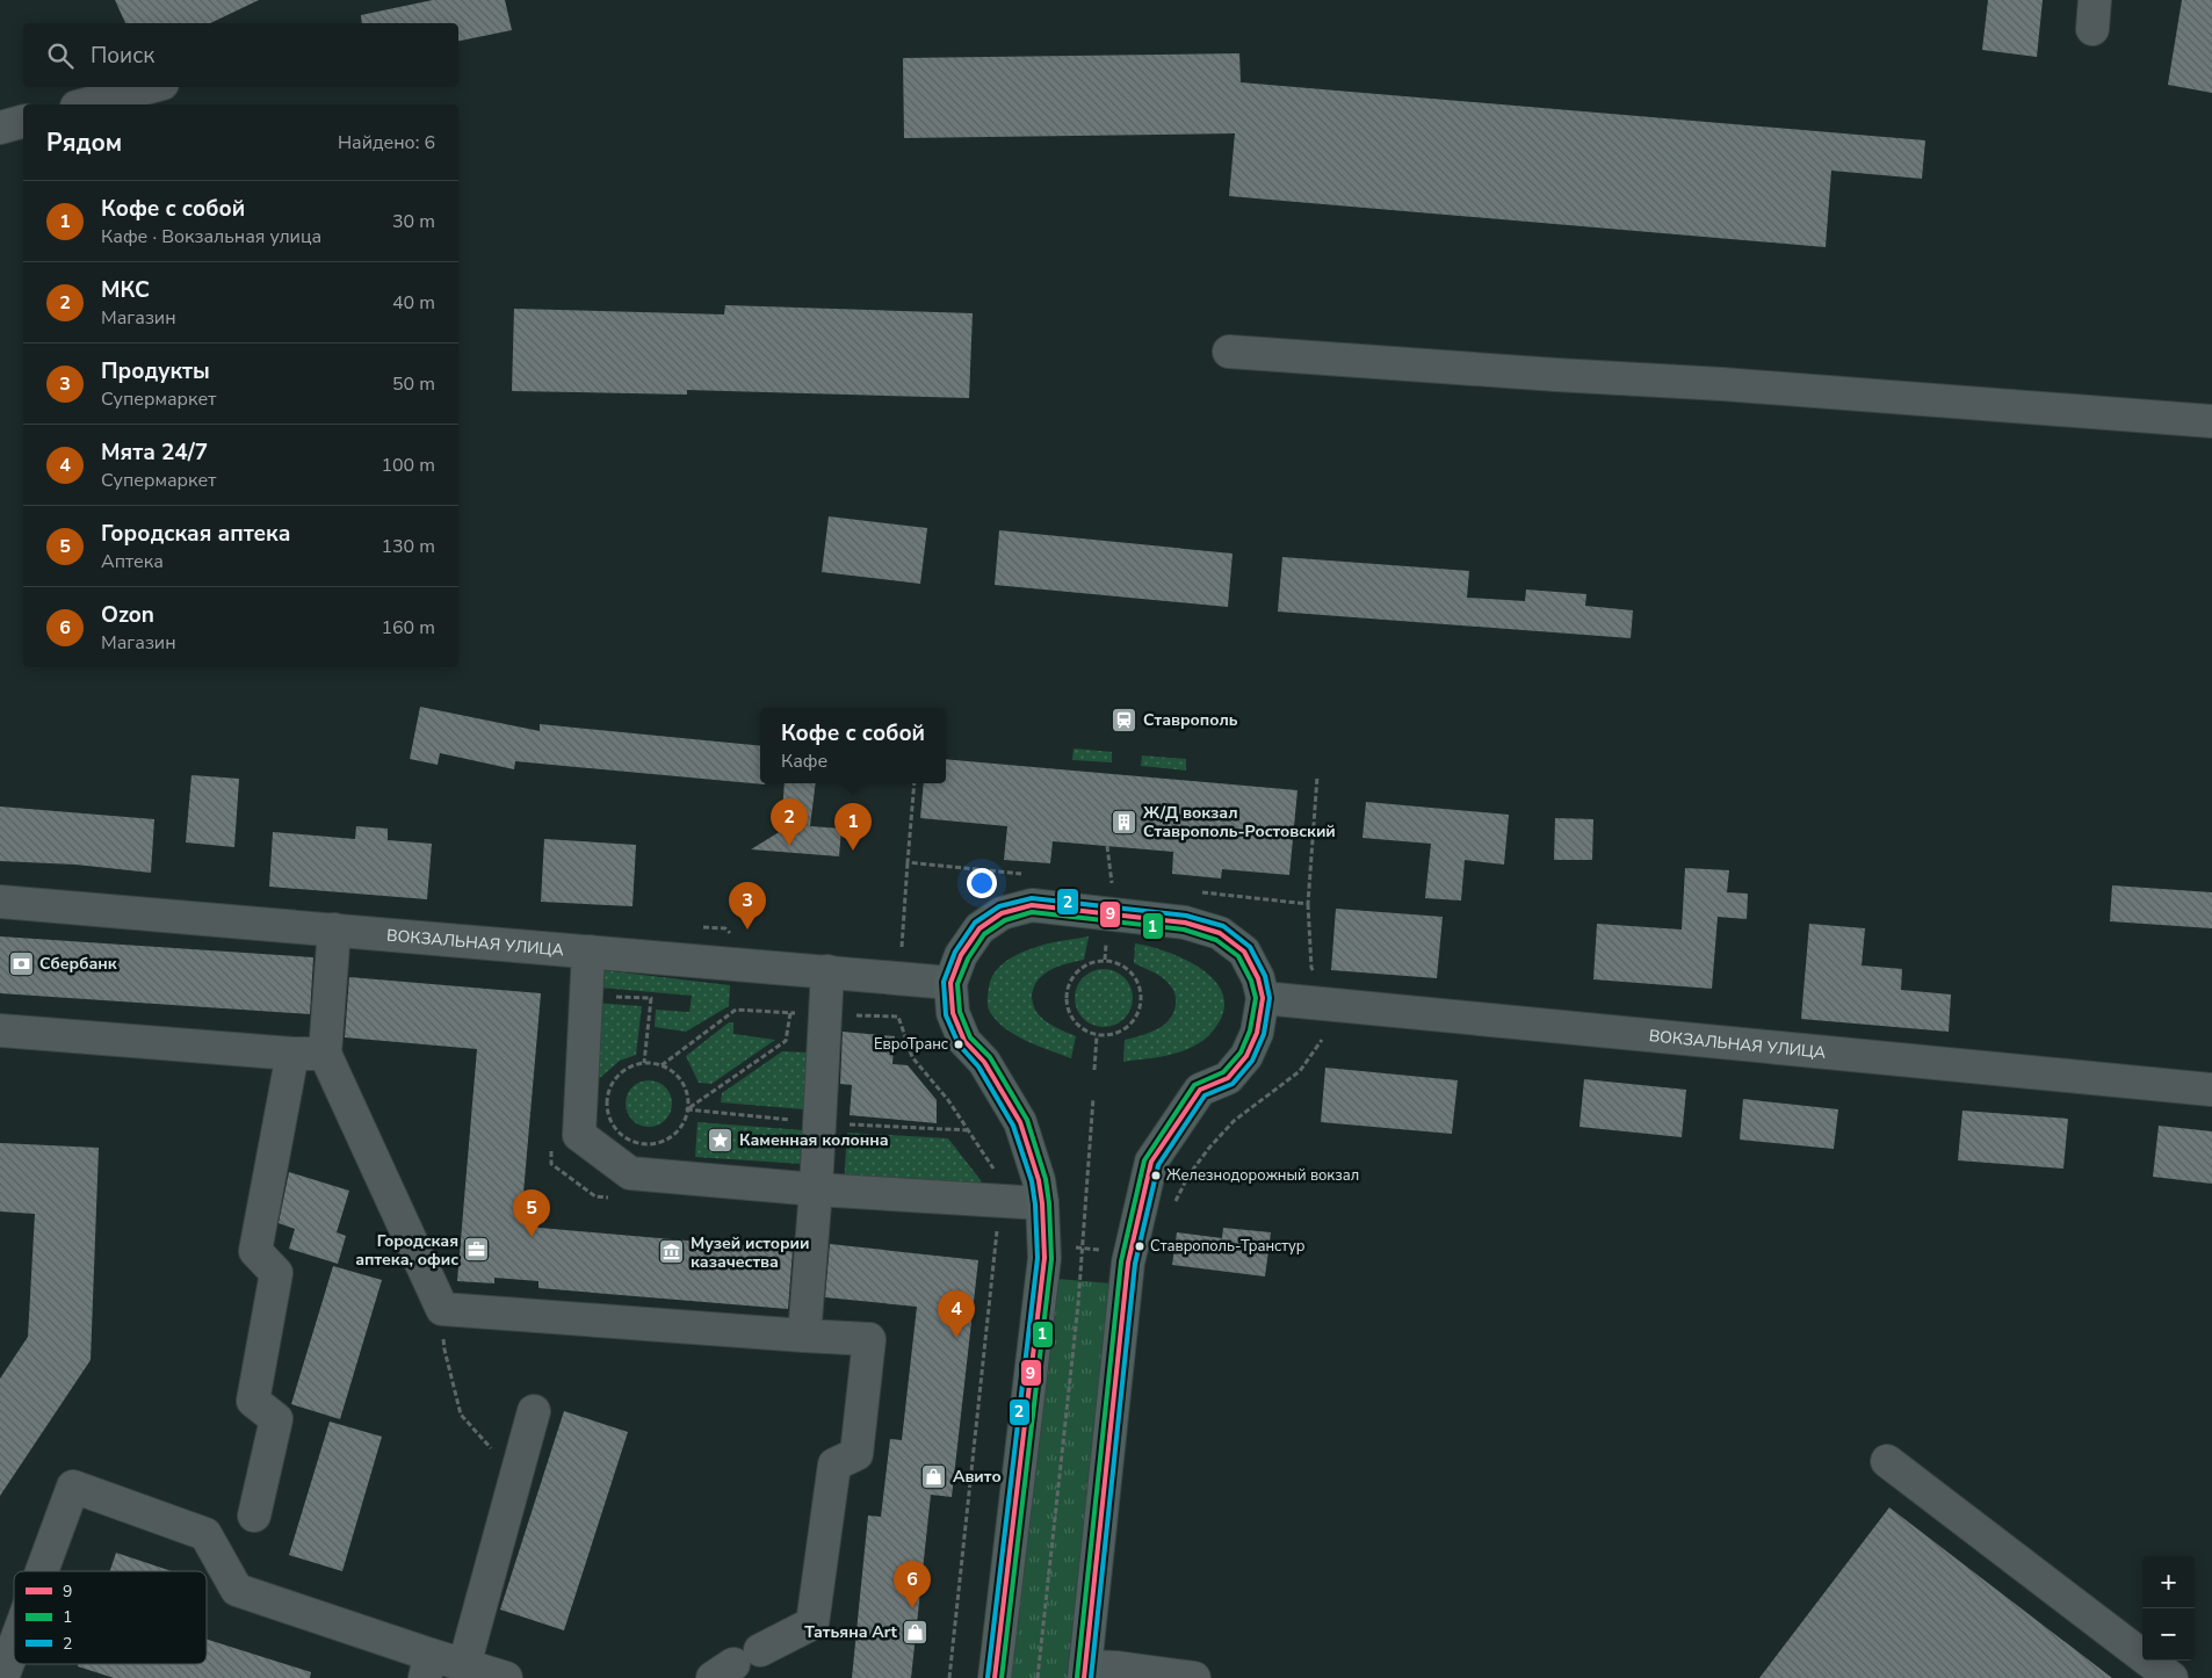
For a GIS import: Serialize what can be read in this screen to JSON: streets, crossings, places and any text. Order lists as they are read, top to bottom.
{
  "streets": {
    "street": ["ВОКЗАЛЬНАЯ УЛИЦА"]
  },
  "places": {
    "station": ["Ставрополь"],
    "building": ["Ж/Д вокзал Ставрополь-Ростовский"],
    "bank": ["Сбербанк"],
    "other": ["ЕвроТранс", "Железнодорожный вокзал", "Ставрополь-Транстур"],
    "place": ["Каменная колонна"],
    "office": ["Городская аптека, офис"],
    "museum": ["Музей истории казачества"],
    "shop": ["Авито", "Татьяна Art"]
  },
  "lines": ["transit line 2", "transit line 9", "transit line 1"],
  "legend": ["9", "1", "2"],
  "page": {
    "search": "Поиск",
    "heading": ["Рядом", "Найдено: 6"],
    "list": [
      {
        "mark": "1",
        "name": "Кофе с собой",
        "note": "Кафе · Вокзальная улица",
        "value": "30 m"
      },
      {
        "mark": "2",
        "name": "МКС",
        "note": "Магазин",
        "value": "40 m"
      },
      {
        "mark": "3",
        "name": "Продукты",
        "note": "Супермаркет",
        "value": "50 m"
      },
      {
        "mark": "4",
        "name": "Мята 24/7",
        "note": "Супермаркет",
        "value": "100 m"
      },
      {
        "mark": "5",
        "name": "Городская аптека",
        "note": "Аптека",
        "value": "130 m"
      },
      {
        "mark": "6",
        "name": "Ozon",
        "note": "Магазин",
        "value": "160 m"
      }
    ],
    "popup": ["Кофе с собой", "Кафе"],
    "pins": [
      "2",
      "1",
      "3",
      "5",
      "4",
      "6"
    ],
    "map_buttons": ["+", "−"]
  }
}
